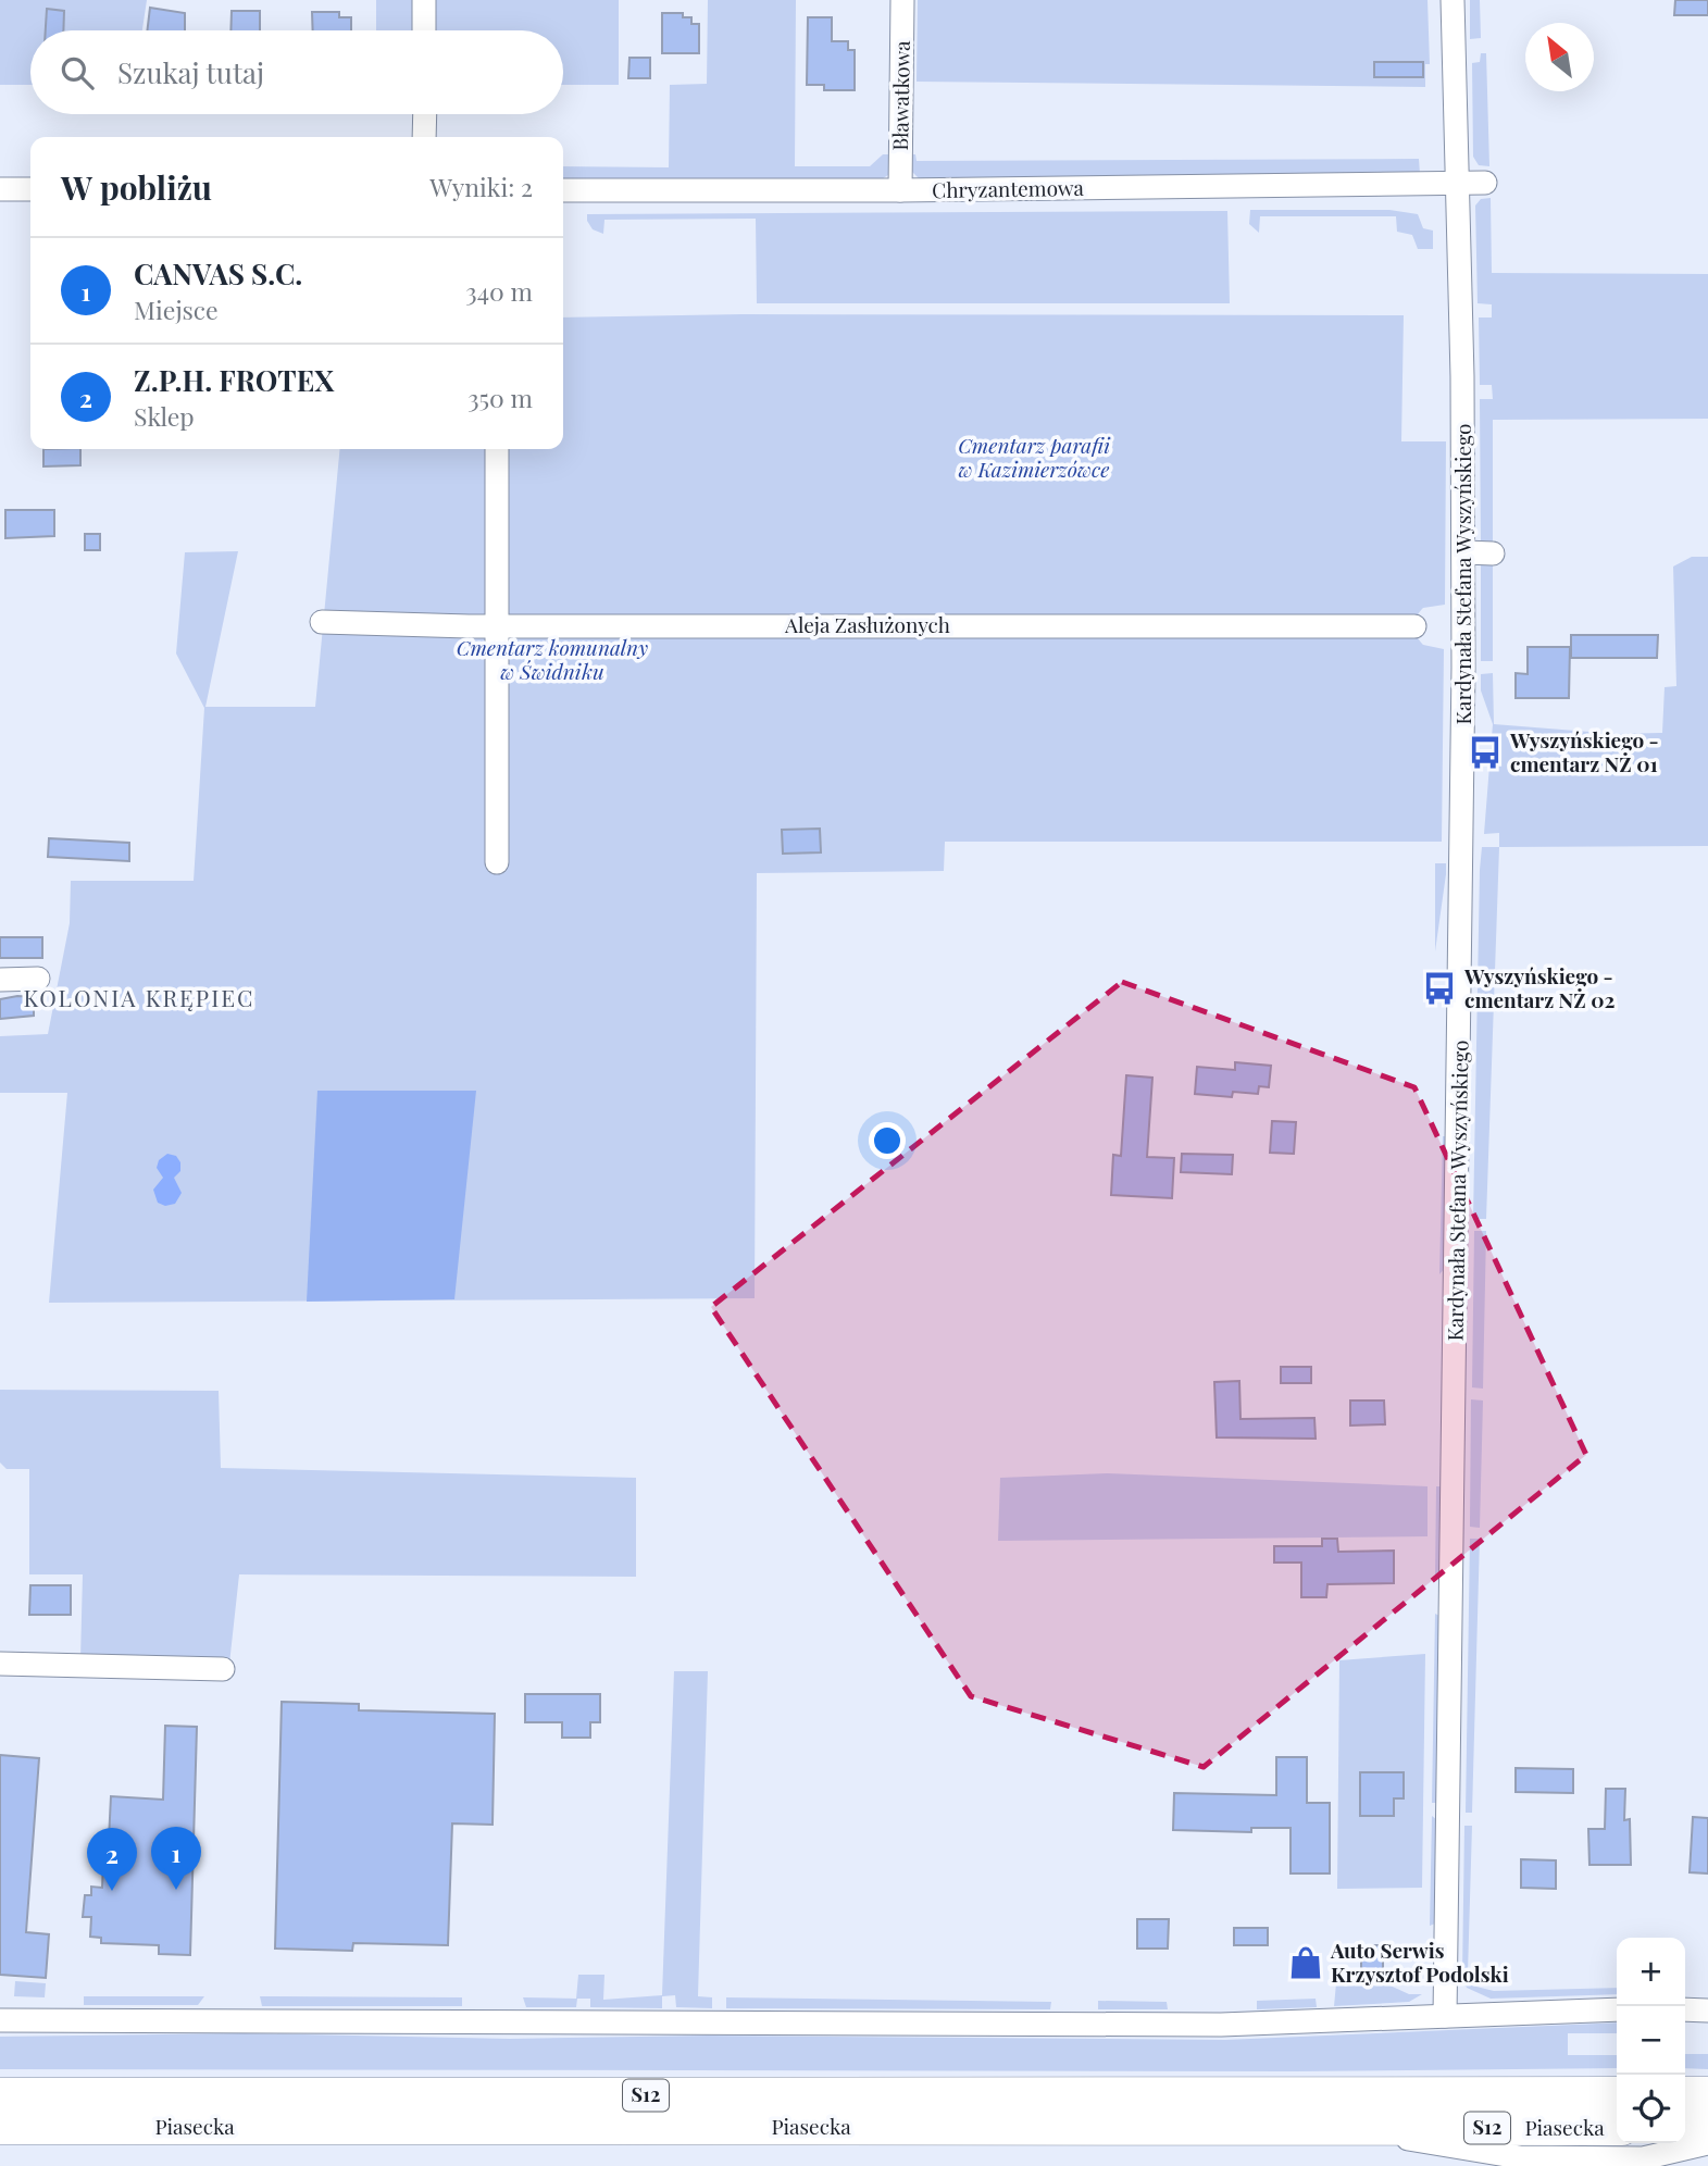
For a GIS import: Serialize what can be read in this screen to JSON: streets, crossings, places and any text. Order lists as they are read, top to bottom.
{
  "streets": {
    "highway": ["S12", "Piasecka"],
    "street": [
      "Bławatkowa",
      "Chryzantemowa",
      "Kardynała Stefana Wyszyńskiego",
      "Aleja Zasłużonych"
    ]
  },
  "crossings": [
    ["Bławatkowa", "Chryzantemowa"],
    ["Chryzantemowa", "Kardynała Stefana Wyszyńskiego"]
  ],
  "districts": ["KOLONIA KRĘPIEC"],
  "parks": ["Cmentarz parafii w Kazimierzówce", "Cmentarz komunalny w Świdniku"],
  "places": {
    "bus stop": ["Wyszyńskiego - cmentarz NŻ 01", "Wyszyńskiego - cmentarz NŻ 02"],
    "shop": ["Auto Serwis Krzysztof Podolski"]
  },
  "north": "top left",
  "page": {
    "search": "Szukaj tutaj",
    "heading": ["W pobliżu", "Wyniki: 2"],
    "list": [
      {
        "mark": "1",
        "name": "CANVAS S.C.",
        "note": "Miejsce",
        "value": "340 m"
      },
      {
        "mark": "2",
        "name": "Z.P.H. FROTEX",
        "note": "Sklep",
        "value": "350 m"
      }
    ],
    "pins": ["1", "2"],
    "map_buttons": ["+", "−"]
  }
}
